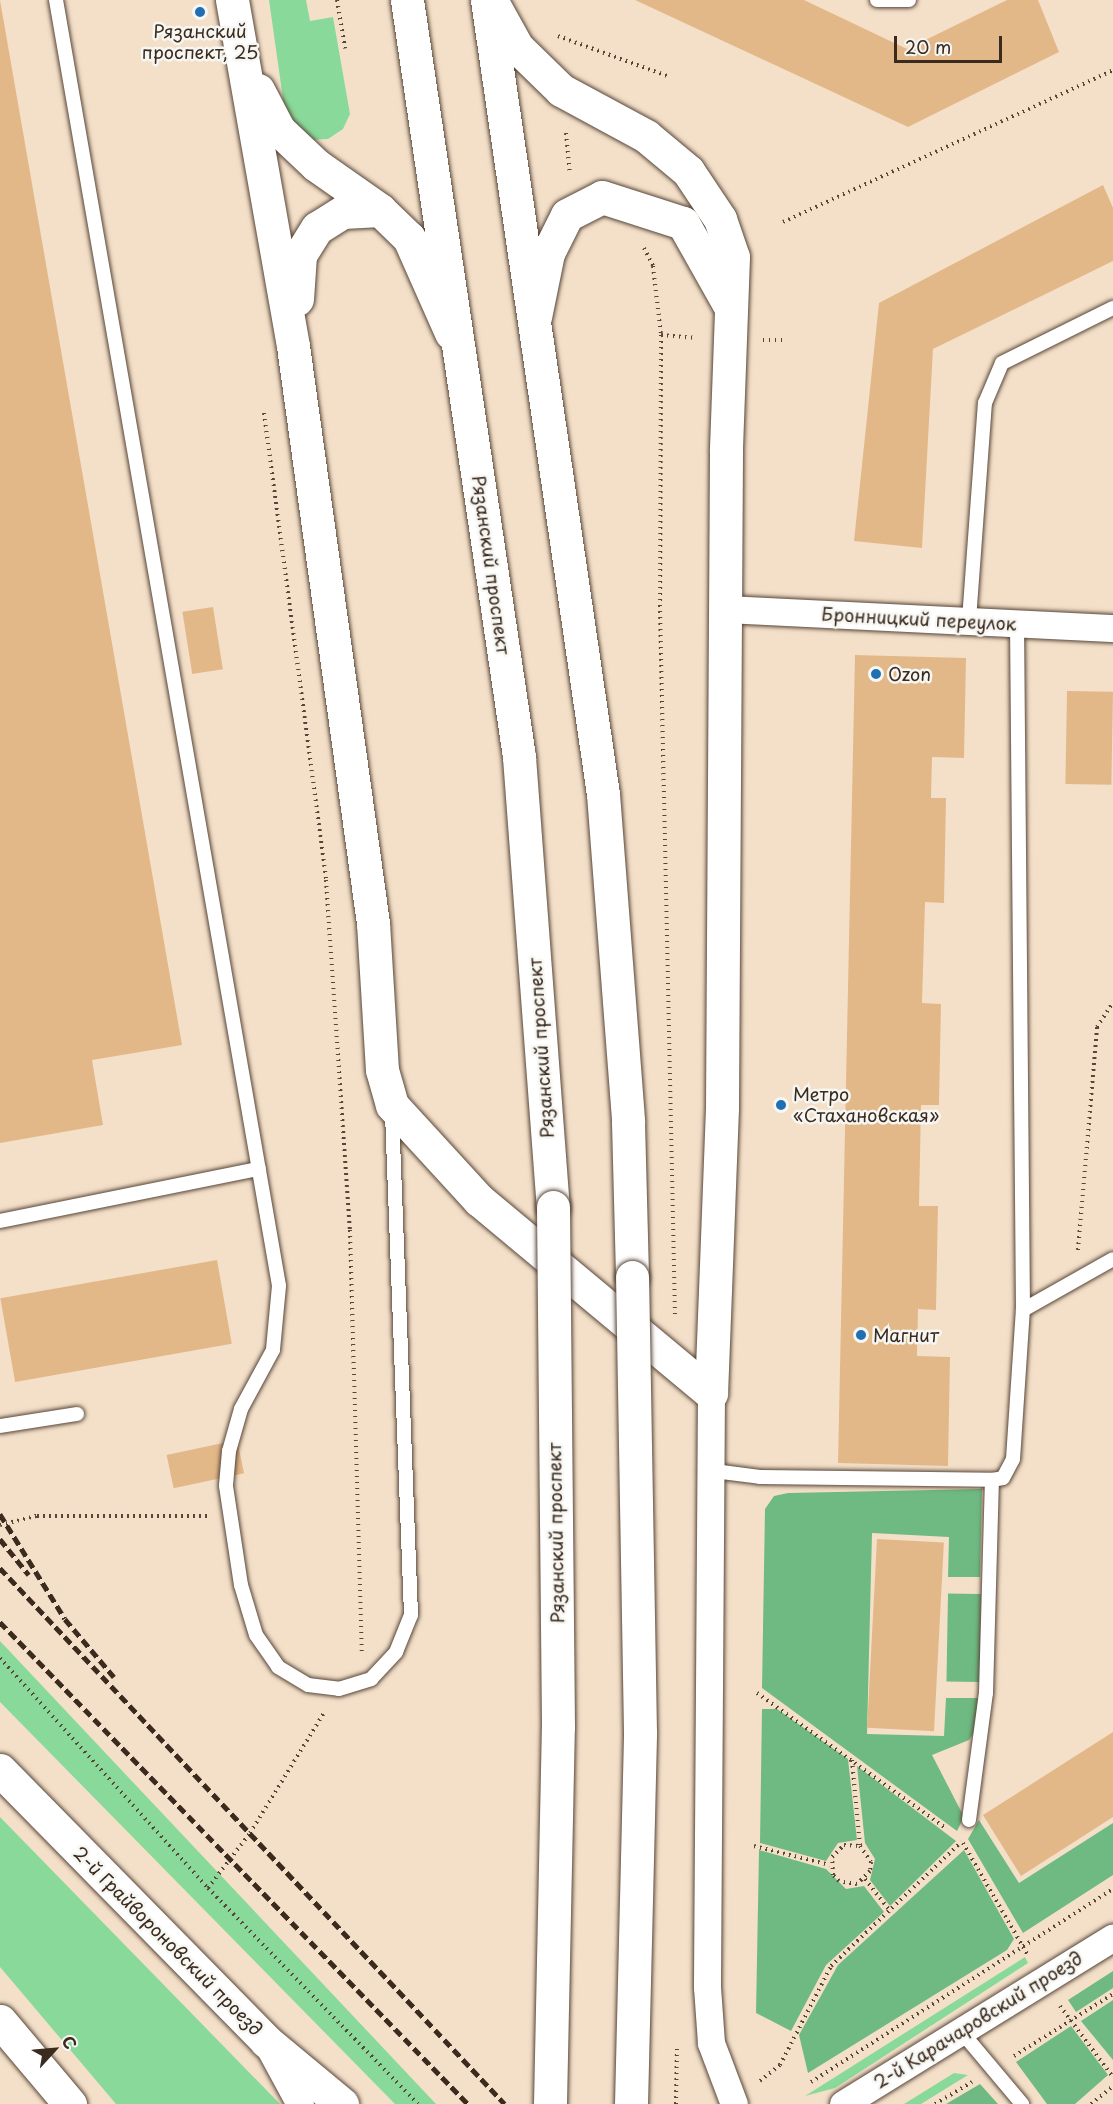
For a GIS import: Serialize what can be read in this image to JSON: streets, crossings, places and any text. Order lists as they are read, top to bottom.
{
  "streets": {
    "main road": ["Рязанский проспект", "2-й Грайвороновский проезд"],
    "street": ["Бронницкий переулок", "2-й Карачаровский проезд"]
  },
  "places": [
    "Рязанский проспект, 25",
    "Ozon",
    "Метро «Стахановская»",
    "Магнит"
  ],
  "scale_bar": "20 m",
  "north": "top right"
}
